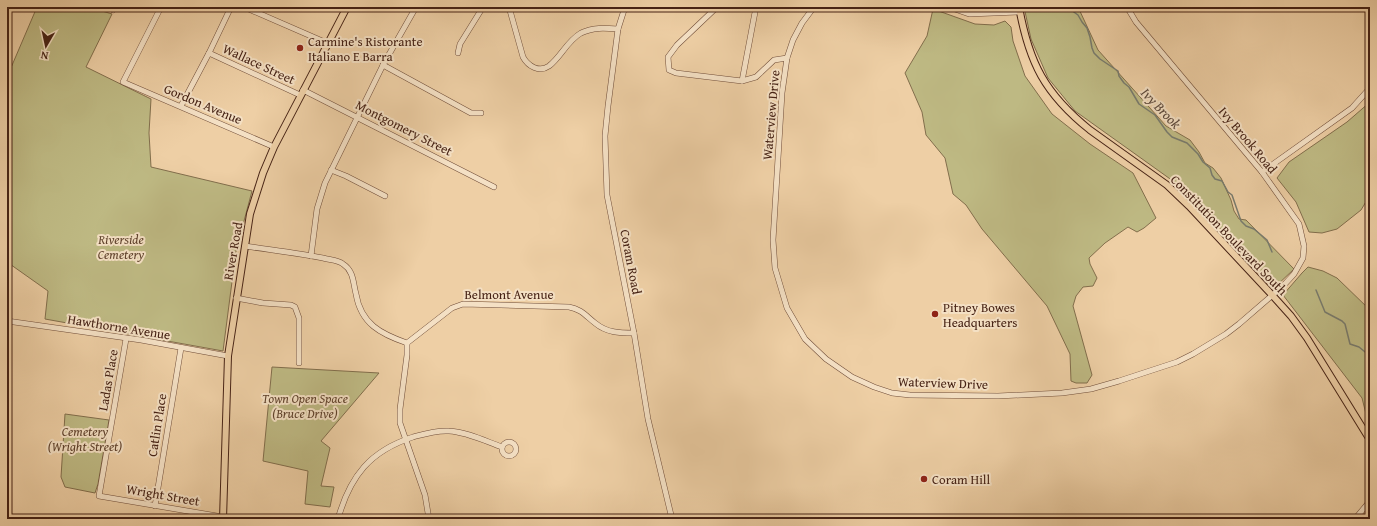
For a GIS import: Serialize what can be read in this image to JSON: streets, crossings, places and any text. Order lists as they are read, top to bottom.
{
  "streets": {
    "main road": ["Constitution Boulevard South", "River Road"],
    "street": [
      "Wallace Street",
      "Gordon Avenue",
      "Waterview Drive",
      "Montgomery Street",
      "Ivy Brook Road",
      "Coram Road",
      "Belmont Avenue",
      "Hawthorne Avenue",
      "Ladas Place",
      "Catlin Place",
      "Wright Street"
    ]
  },
  "crossings": [
    ["Wallace Street", "Montgomery Street"],
    ["Wallace Street", "River Road"],
    ["Gordon Avenue", "River Road"],
    ["Waterview Drive", "Ivy Brook Road"],
    ["Waterview Drive", "Constitution Boulevard South"],
    ["Montgomery Street", "River Road"],
    ["Ivy Brook Road", "Constitution Boulevard South"],
    ["River Road", "Hawthorne Avenue"],
    ["River Road", "Wright Street"],
    ["Coram Road", "Belmont Avenue"],
    ["Hawthorne Avenue", "Ladas Place"],
    ["Hawthorne Avenue", "Catlin Place"],
    ["Ladas Place", "Wright Street"],
    ["Catlin Place", "Wright Street"]
  ],
  "water": ["Ivy Brook"],
  "parks": ["Riverside Cemetery", "Town Open Space (Bruce Drive)", "Cemetery (Wright Street)"],
  "places": ["Carmine's Ristorante Italiano E Barra", "Pitney Bowes Headquarters", "Coram Hill"],
  "north": "bottom"
}
